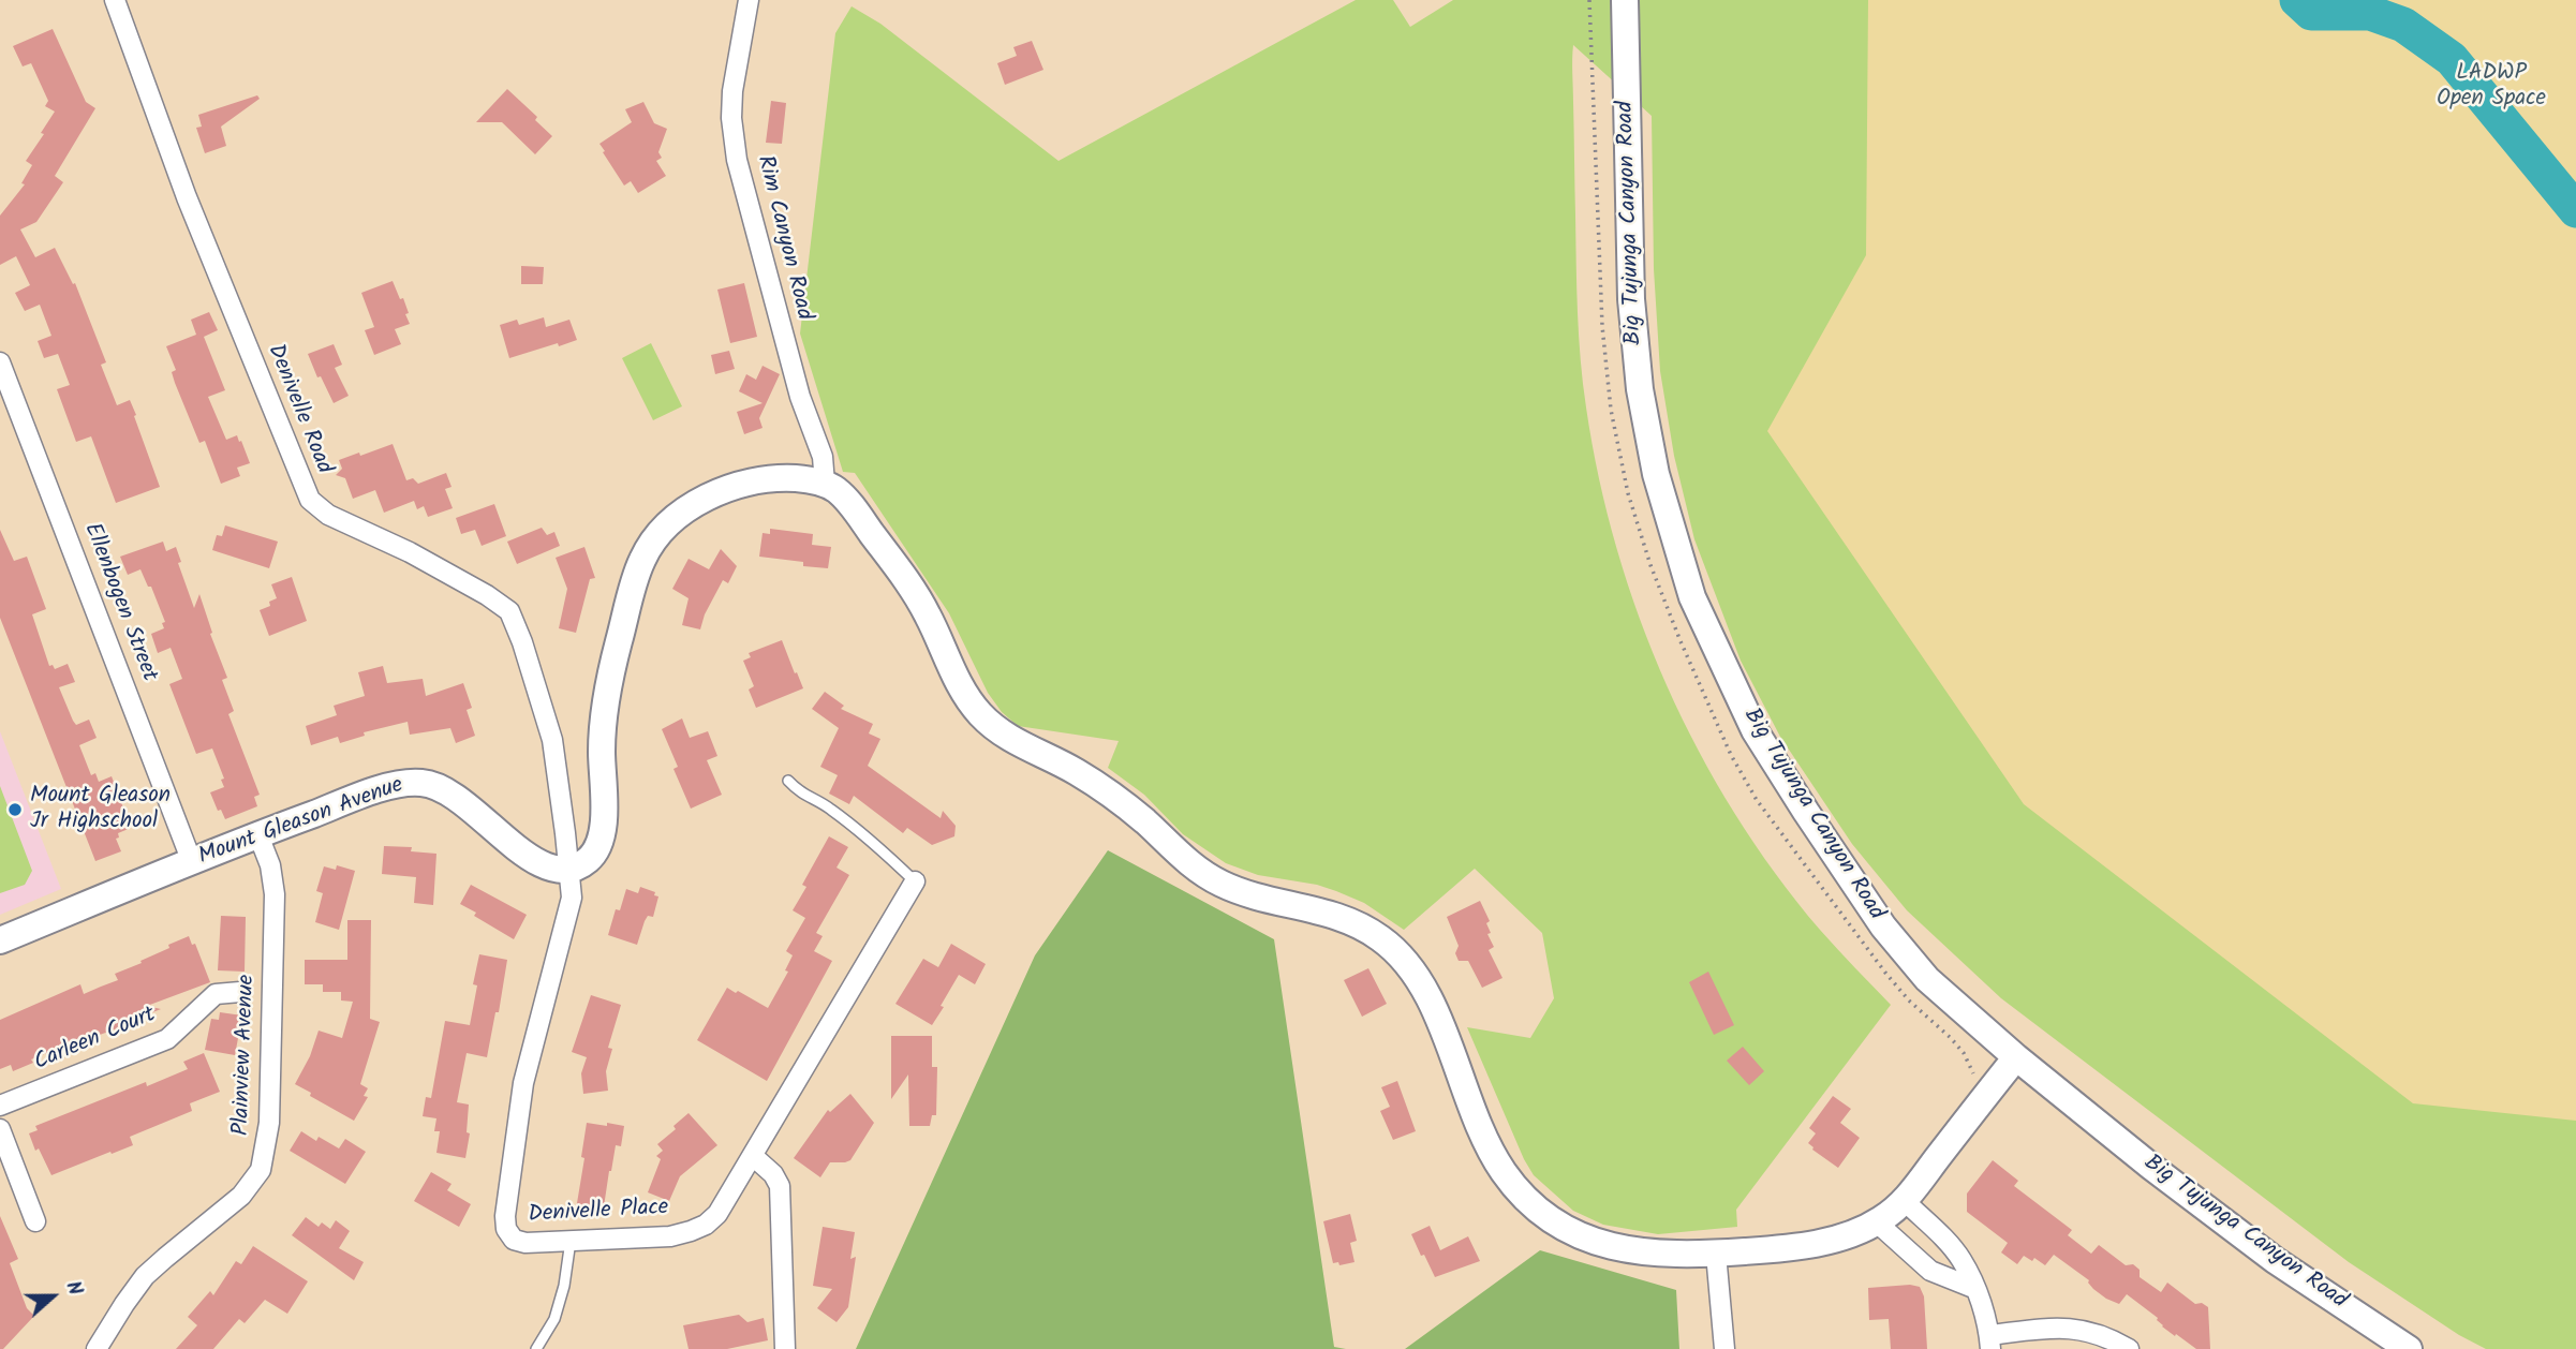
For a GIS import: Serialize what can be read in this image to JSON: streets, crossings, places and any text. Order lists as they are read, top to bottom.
{
  "streets": {
    "street": [
      "Big Tujunga Canyon Road",
      "Rim Canyon Road",
      "Denivelle Road",
      "Ellenbogen Street",
      "Mount Gleason Avenue",
      "Carleen Court",
      "Plainview Avenue",
      "Denivelle Place"
    ]
  },
  "crossings": [
    ["Denivelle Road", "Mount Gleason Avenue"],
    ["Denivelle Road", "Denivelle Place"],
    ["Ellenbogen Street", "Mount Gleason Avenue"],
    ["Mount Gleason Avenue", "Plainview Avenue"],
    ["Mount Gleason Avenue", "Denivelle Place"]
  ],
  "parks": ["LADWP Open Space"],
  "places": ["Mount Gleason Jr Highschool"],
  "north": "right"
}
